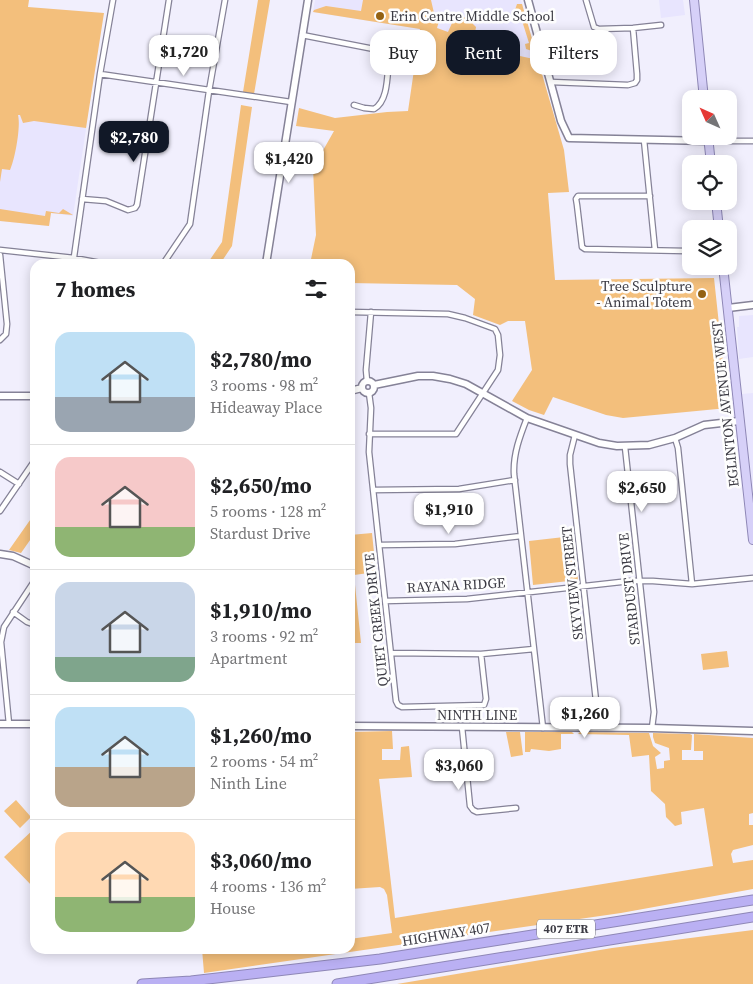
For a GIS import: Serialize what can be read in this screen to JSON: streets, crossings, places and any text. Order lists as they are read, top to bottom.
{
  "streets": {
    "highway": ["407 ETR", "HIGHWAY 407"],
    "main road": ["EGLINTON AVENUE WEST"],
    "street": [
      "SKYVIEW STREET",
      "RAYANA RIDGE",
      "STARDUST DRIVE",
      "QUIET CREEK DRIVE",
      "NINTH LINE"
    ]
  },
  "crossings": [
    ["SKYVIEW STREET", "RAYANA RIDGE"],
    ["SKYVIEW STREET", "NINTH LINE"],
    ["RAYANA RIDGE", "STARDUST DRIVE"],
    ["RAYANA RIDGE", "QUIET CREEK DRIVE"],
    ["STARDUST DRIVE", "NINTH LINE"]
  ],
  "places": ["Erin Centre Middle School", "Tree Sculpture - Animal Totem"],
  "north": "top left",
  "page": {
    "chip": ["Buy", "Rent", "Filters"],
    "price": [
      "$1,720",
      "$2,780",
      "$1,420",
      "$2,650",
      "$1,910",
      "$1,260",
      "$3,060"
    ],
    "heading": "7 homes",
    "list": [
      {
        "name": "$2,780/mo",
        "note": "3 rooms · 98 m² · Hideaway Place"
      },
      {
        "name": "$2,650/mo",
        "note": "5 rooms · 128 m² · Stardust Drive"
      },
      {
        "name": "$1,910/mo",
        "note": "3 rooms · 92 m² · Apartment"
      },
      {
        "name": "$1,260/mo",
        "note": "2 rooms · 54 m² · Ninth Line"
      },
      {
        "name": "$3,060/mo",
        "note": "4 rooms · 136 m² · House"
      }
    ]
  }
}
